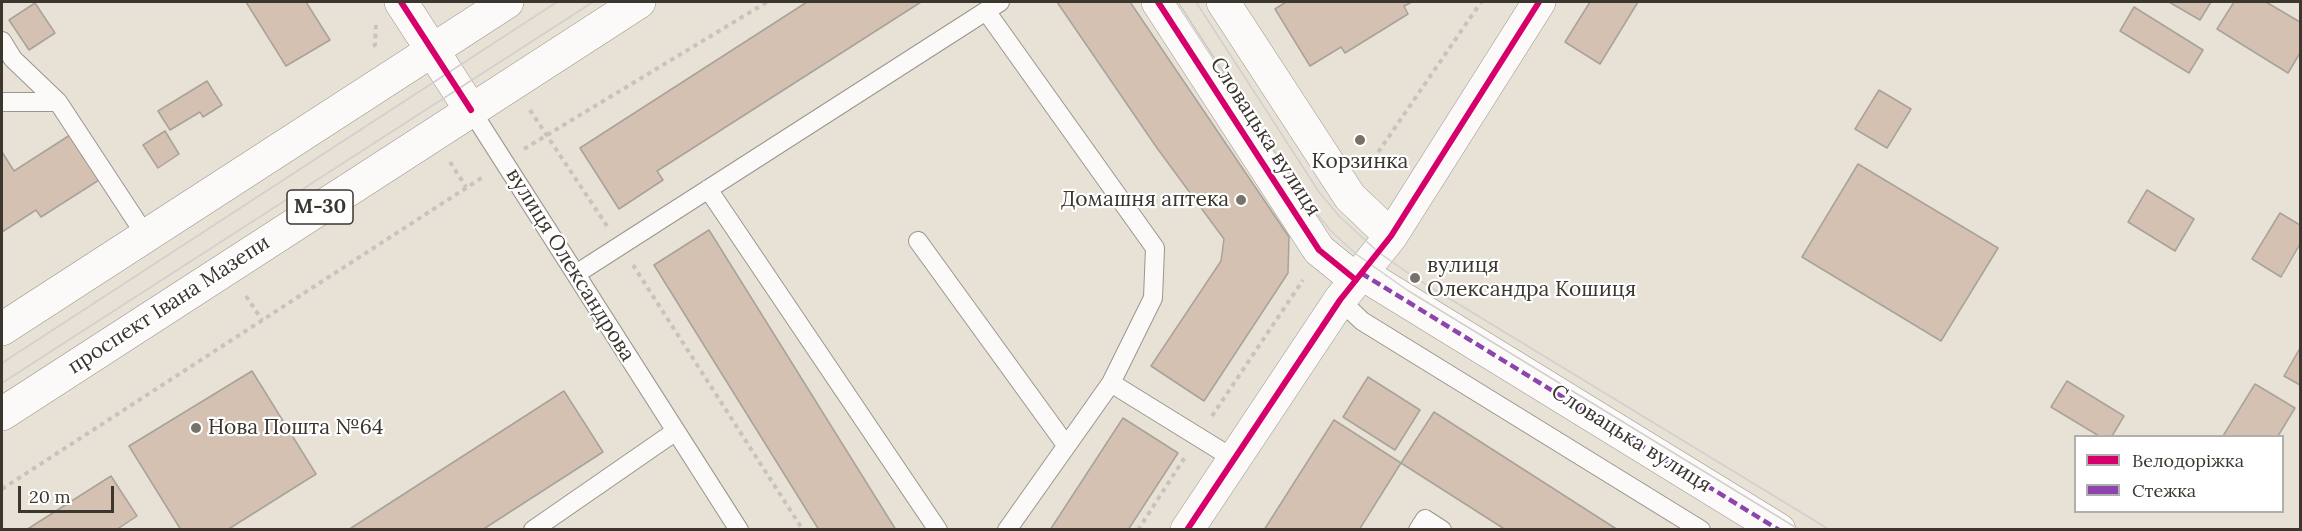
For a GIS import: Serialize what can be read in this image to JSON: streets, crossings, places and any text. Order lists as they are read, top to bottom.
{
  "streets": {
    "main road": [
      "Словацька вулиця",
      "М-30",
      "вулиця Олександрова",
      "проспект Івана Мазепи"
    ]
  },
  "crossings": [
    ["вулиця Олександрова", "проспект Івана Мазепи"]
  ],
  "places": [
    "Корзинка",
    "Домашня аптека",
    "вулиця Олександра Кошиця",
    "Нова Пошта №64"
  ],
  "legend": ["Велодоріжка", "Стежка"],
  "scale_bar": "20 m"
}
